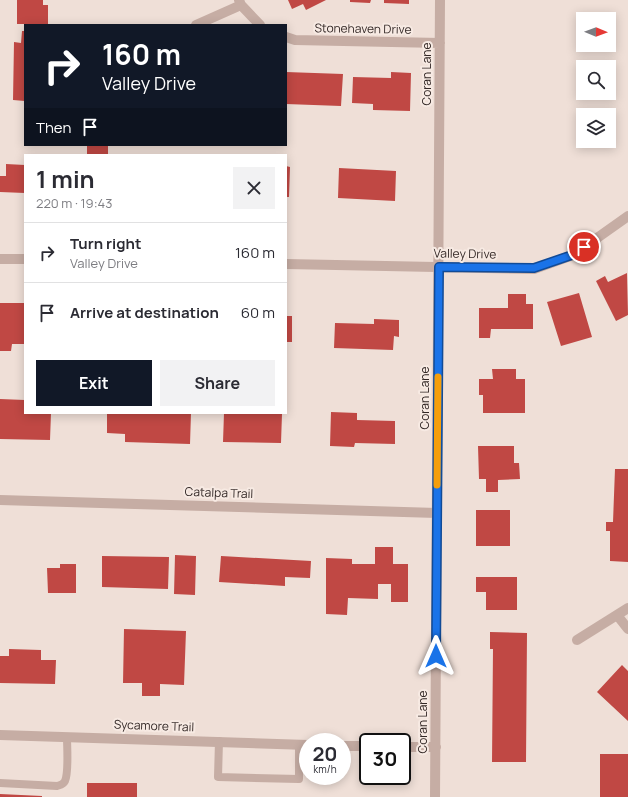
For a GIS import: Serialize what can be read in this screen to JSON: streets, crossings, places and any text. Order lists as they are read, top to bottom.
{
  "streets": {
    "street": [
      "Stonehaven Drive",
      "Coran Lane",
      "Valley Drive",
      "Catalpa Trail",
      "Sycamore Trail"
    ]
  },
  "crossings": [
    ["Stonehaven Drive", "Coran Lane"],
    ["Coran Lane", "Valley Drive"],
    ["Coran Lane", "Catalpa Trail"]
  ],
  "north": "right",
  "page": {
    "turn": ["160 m", "Valley Drive"],
    "then": "Then",
    "heading": ["1 min", "220 m · 19:43"],
    "list": [
      {
        "name": "Turn right",
        "note": "Valley Drive",
        "value": "160 m"
      },
      {
        "name": "Arrive at destination",
        "value": "60 m"
      }
    ],
    "buttons": ["Exit", "Share"],
    "speed": "20 km/h",
    "limit": "30"
  }
}
